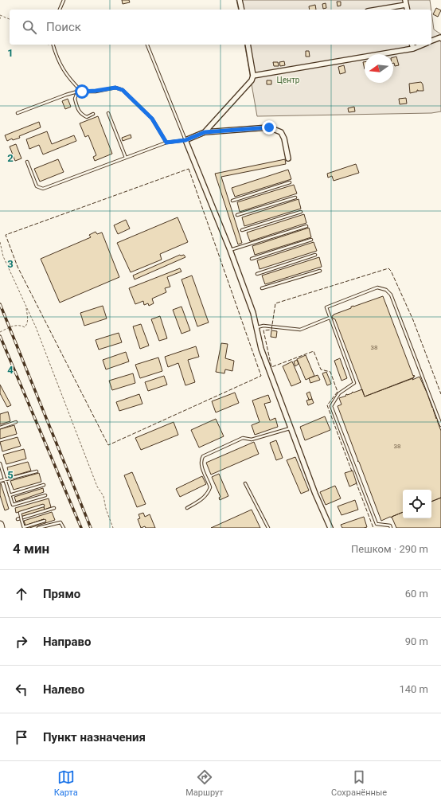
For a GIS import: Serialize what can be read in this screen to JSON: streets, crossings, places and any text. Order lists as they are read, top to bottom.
{
  "parks": ["Центр"],
  "house_numbers": ["38", "38"],
  "north": "left",
  "page": {
    "search": "Поиск",
    "heading": ["4 мин", "Пешком · 290 m"],
    "list": [
      ["Прямо", "60 m"],
      ["Направо", "90 m"],
      ["Налево", "140 m"],
      "Пункт назначения"
    ],
    "nav": ["Карта", "Маршрут", "Сохранённые"]
  },
  "grid": {
    "rows": [
      "1",
      "2",
      "3",
      "4",
      "5"
    ]
  }
}
